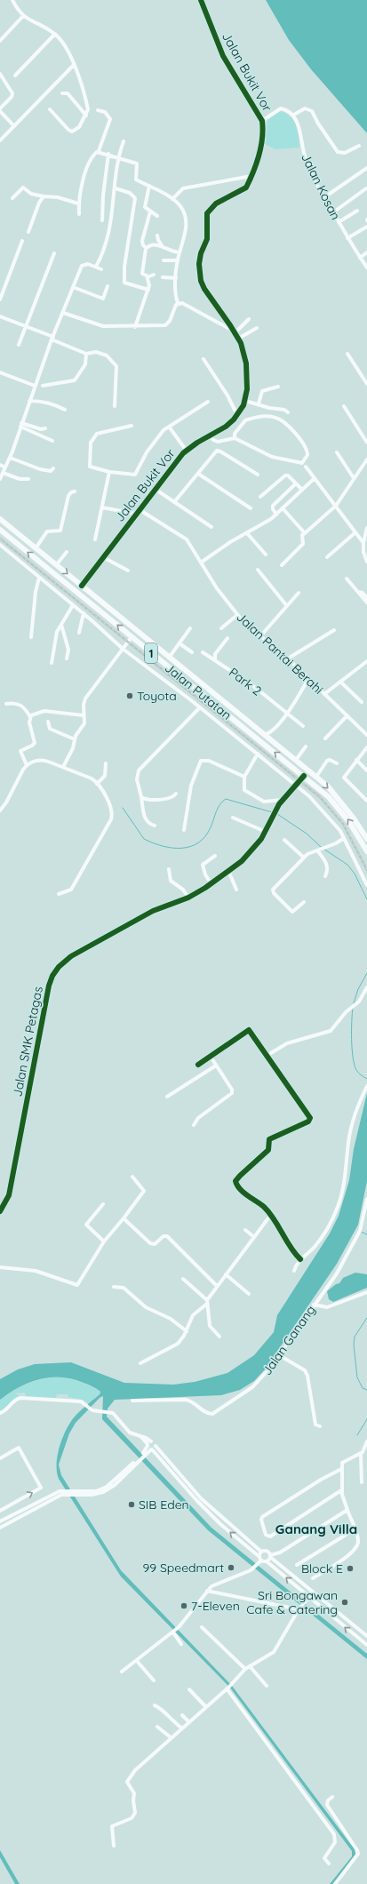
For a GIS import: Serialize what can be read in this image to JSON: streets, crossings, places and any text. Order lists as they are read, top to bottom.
{
  "streets": {
    "highway": ["1", "Jalan Putatan"],
    "street": [
      "Jalan Bukit Vor",
      "Jalan Kosan",
      "Jalan Pantai Berahi",
      "Park 2",
      "Jalan SMK Petagas",
      "Jalan Ganang"
    ]
  },
  "crossings": [
    ["Jalan Bukit Vor", "Jalan Pantai Berahi"],
    ["Jalan Bukit Vor", "Jalan Putatan"],
    ["Jalan Putatan", "Jalan SMK Petagas"]
  ],
  "districts": ["Ganang Villa"],
  "places": [
    "Toyota",
    "SIB Eden",
    "99 Speedmart",
    "Block E",
    "Sri Bongawan Cafe & Catering",
    "7-Eleven"
  ]
}
